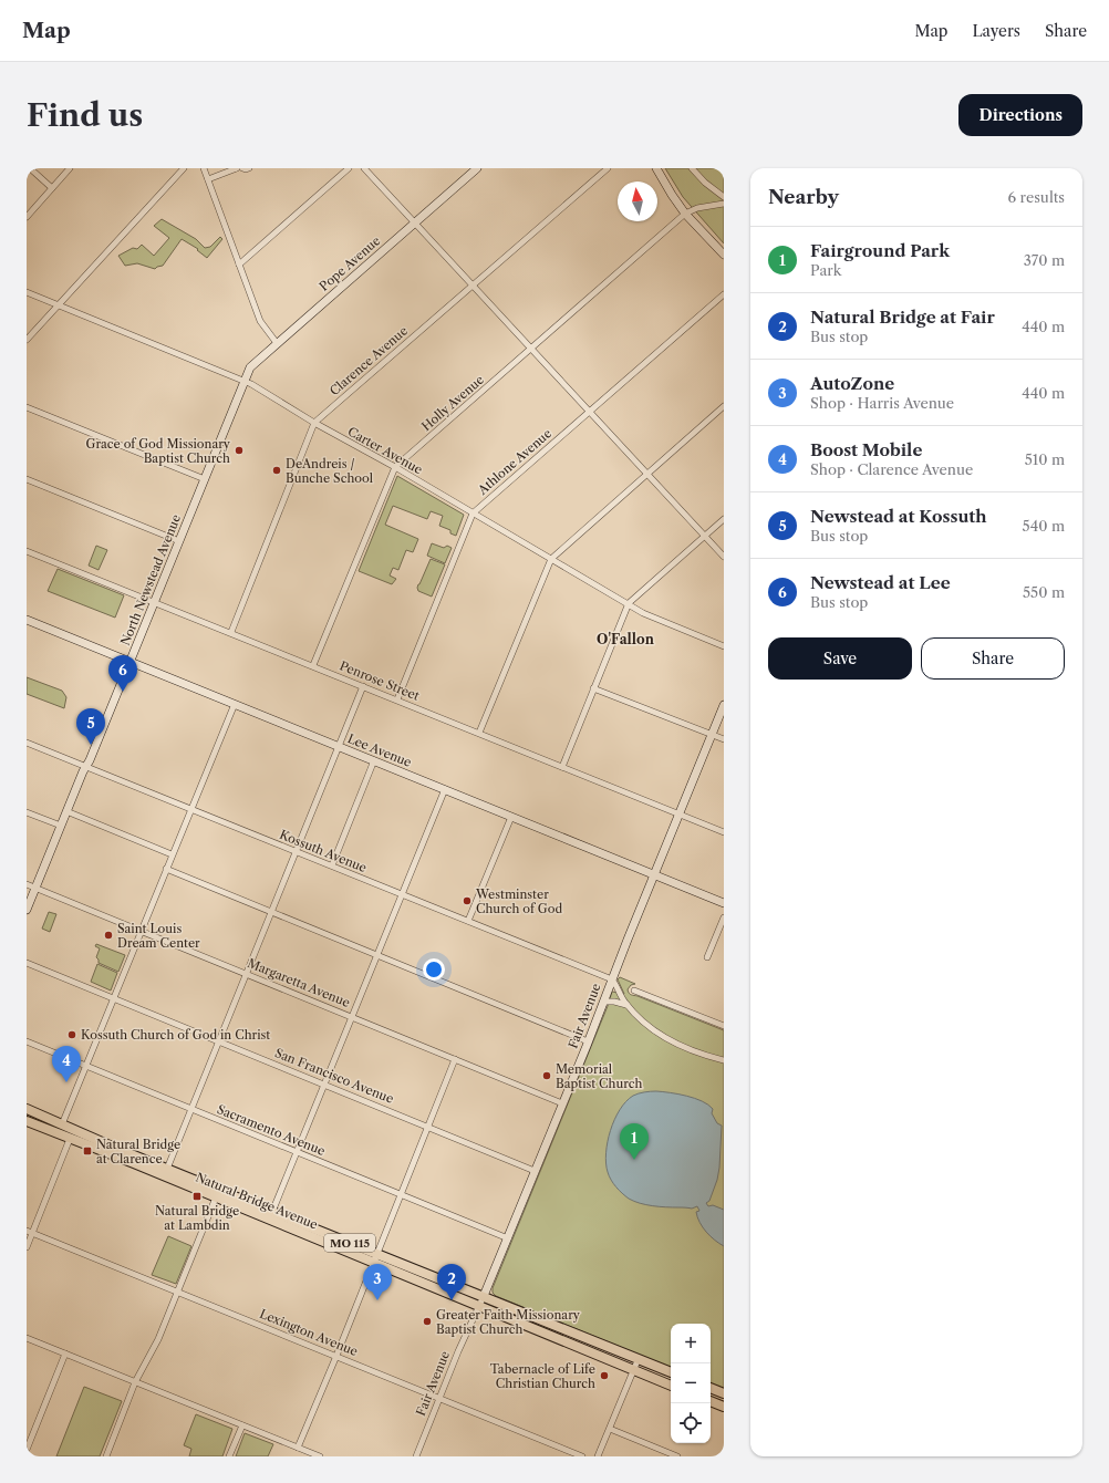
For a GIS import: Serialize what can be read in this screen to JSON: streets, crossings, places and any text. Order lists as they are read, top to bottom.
{
  "streets": {
    "main road": ["Natural Bridge Avenue", "MO 115"],
    "street": [
      "Pope Avenue",
      "Clarence Avenue",
      "Holly Avenue",
      "Carter Avenue",
      "Athlone Avenue",
      "North Newstead Avenue",
      "Penrose Street",
      "Lee Avenue",
      "Kossuth Avenue",
      "Margaretta Avenue",
      "Fair Avenue",
      "San Francisco Avenue",
      "Sacramento Avenue",
      "Lexington Avenue"
    ]
  },
  "crossings": [
    ["Pope Avenue", "Carter Avenue"],
    ["Pope Avenue", "North Newstead Avenue"],
    ["Clarence Avenue", "Carter Avenue"],
    ["Clarence Avenue", "Penrose Street"],
    ["Holly Avenue", "Carter Avenue"],
    ["Holly Avenue", "Penrose Street"],
    ["Carter Avenue", "Athlone Avenue"],
    ["Carter Avenue", "North Newstead Avenue"],
    ["Athlone Avenue", "Penrose Street"],
    ["North Newstead Avenue", "Penrose Street"],
    ["North Newstead Avenue", "Lee Avenue"],
    ["North Newstead Avenue", "Kossuth Avenue"],
    ["North Newstead Avenue", "Margaretta Avenue"],
    ["Penrose Street", "Fair Avenue"],
    ["Lee Avenue", "Fair Avenue"],
    ["Kossuth Avenue", "Fair Avenue"],
    ["Margaretta Avenue", "Fair Avenue"],
    ["Fair Avenue", "San Francisco Avenue"],
    ["Fair Avenue", "Sacramento Avenue"],
    ["Fair Avenue", "Natural Bridge Avenue"],
    ["Fair Avenue", "Lexington Avenue"]
  ],
  "districts": ["O'Fallon"],
  "places": {
    "other": [
      "Grace of God Missionary Baptist Church",
      "DeAndreis / Bunche School",
      "Westminster Church of God",
      "Saint Louis Dream Center",
      "Kossuth Church of God in Christ",
      "Memorial Baptist Church",
      "Greater Faith Missionary Baptist Church",
      "Tabernacle of Life Christian Church"
    ],
    "transit": ["Natural Bridge at Clarence", "Natural Bridge at Lambdin"]
  },
  "north": "top",
  "page": {
    "header": "Map",
    "nav": ["Map", "Layers", "Share"],
    "buttons": [
      "Directions",
      ["Save", "Share"]
    ],
    "title": "Find us",
    "heading": ["Nearby", "6 results"],
    "list": [
      {
        "mark": "1",
        "name": "Fairground Park",
        "note": "Park",
        "value": "370 m"
      },
      {
        "mark": "2",
        "name": "Natural Bridge at Fair",
        "note": "Bus stop",
        "value": "440 m"
      },
      {
        "mark": "3",
        "name": "AutoZone",
        "note": "Shop · Harris Avenue",
        "value": "440 m"
      },
      {
        "mark": "4",
        "name": "Boost Mobile",
        "note": "Shop · Clarence Avenue",
        "value": "510 m"
      },
      {
        "mark": "5",
        "name": "Newstead at Kossuth",
        "note": "Bus stop",
        "value": "540 m"
      },
      {
        "mark": "6",
        "name": "Newstead at Lee",
        "note": "Bus stop",
        "value": "550 m"
      }
    ],
    "pins": [
      "6",
      "5",
      "4",
      "1",
      "2",
      "3"
    ],
    "map_buttons": ["+", "−"]
  }
}
